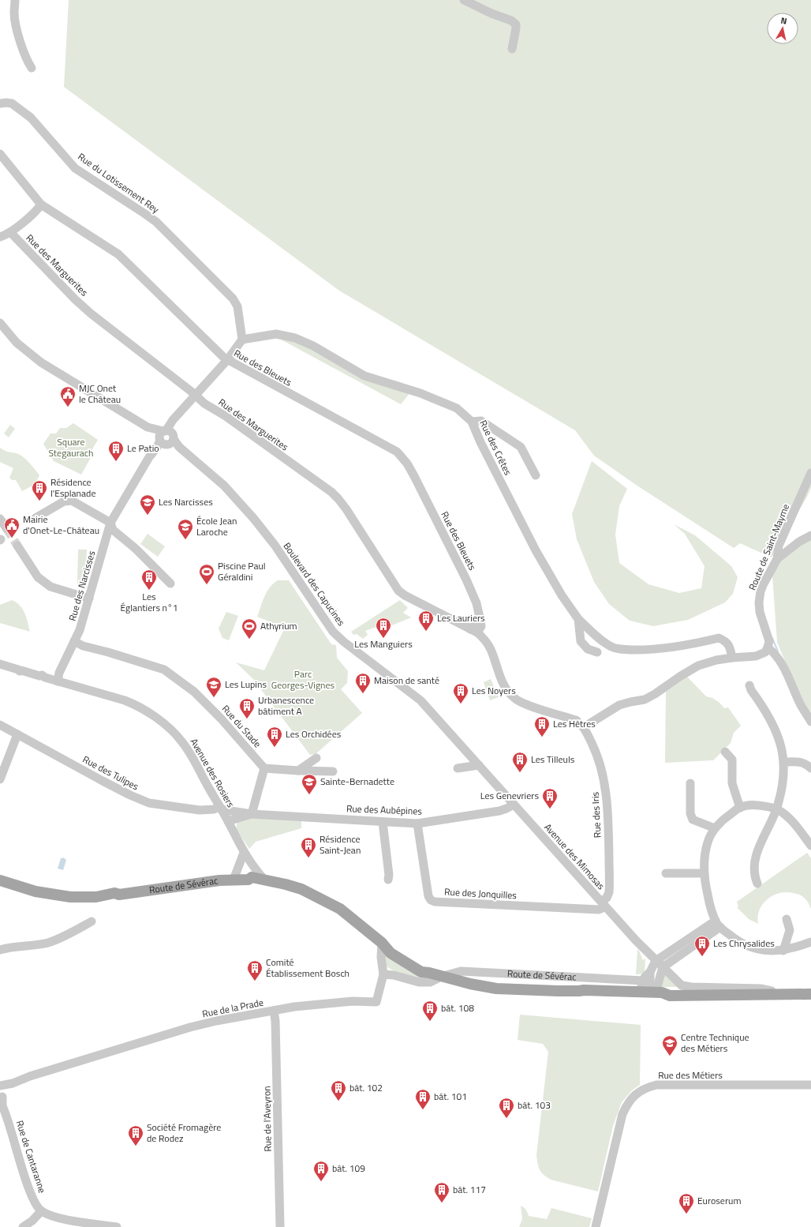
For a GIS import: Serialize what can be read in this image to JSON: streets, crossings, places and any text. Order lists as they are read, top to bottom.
{
  "streets": {
    "main road": ["Route de Sévérac"],
    "street": [
      "Rue du Lotissement Rey",
      "Rue des Marguerites",
      "Rue des Bleuets",
      "Rue des Crêtes",
      "Route de Saint-Mayme",
      "Boulevard des Capucines",
      "Rue des Narcisses",
      "Rue du Stade",
      "Rue des Tulipes",
      "Avenue des Rosiers",
      "Rue des Aubépines",
      "Rue des Iris",
      "Avenue des Mimosas",
      "Rue des Jonquilles",
      "Rue de la Prade",
      "Rue des Métiers",
      "Rue de l'Aveyron",
      "Rue de Cantaranne"
    ]
  },
  "crossings": [
    ["Rue du Lotissement Rey", "Rue des Crêtes"],
    ["Rue du Lotissement Rey", "Rue des Narcisses"],
    ["Rue des Marguerites", "Rue des Bleuets"],
    ["Rue des Marguerites", "Rue des Narcisses"],
    ["Rue des Bleuets", "Rue des Narcisses"],
    ["Rue des Crêtes", "Rue des Narcisses"],
    ["Boulevard des Capucines", "Rue des Narcisses"],
    ["Boulevard des Capucines", "Avenue des Mimosas"],
    ["Rue des Narcisses", "Rue du Stade"],
    ["Rue des Narcisses", "Avenue des Rosiers"],
    ["Rue des Tulipes", "Avenue des Rosiers"],
    ["Rue des Tulipes", "Rue des Aubépines"],
    ["Avenue des Rosiers", "Rue des Aubépines"],
    ["Avenue des Rosiers", "Route de Sévérac"],
    ["Rue des Aubépines", "Avenue des Mimosas"],
    ["Rue des Aubépines", "Rue des Jonquilles"],
    ["Rue des Iris", "Avenue des Mimosas"],
    ["Rue des Iris", "Rue des Jonquilles"],
    ["Avenue des Mimosas", "Route de Sévérac"],
    ["Avenue des Mimosas", "Rue des Jonquilles"],
    ["Rue de la Prade", "Rue de l'Aveyron"],
    ["Rue de la Prade", "Rue de Cantaranne"]
  ],
  "parks": ["Square Stegaurach", "Parc Georges-Vignes"],
  "places": {
    "public building": ["MJC Onet le Château", "Mairie d'Onet-Le-Château"],
    "building": [
      "Le Patio",
      "Résidence l'Esplanade",
      "Les Églantiers n°1",
      "Les Lauriers",
      "Les Manguiers",
      "Maison de santé",
      "Les Noyers",
      "Urbanescence bâtiment A",
      "Les Hêtres",
      "Les Orchidées",
      "Les Tilleuls",
      "Les Genevriers",
      "Résidence Saint-Jean",
      "Les Chrysalides",
      "Comité Établissement Bosch",
      "bât. 108",
      "bât. 102",
      "bât. 101",
      "bât. 103",
      "Société Fromagère de Rodez",
      "bât. 109",
      "bât. 117",
      "Euroserum"
    ],
    "school or university": [
      "Les Narcisses",
      "École Jean Laroche",
      "Les Lupins",
      "Sainte-Bernadette",
      "Centre Technique des Métiers"
    ],
    "sports": ["Piscine Paul Géraldini", "Athyrium"]
  },
  "north": "top"
}
